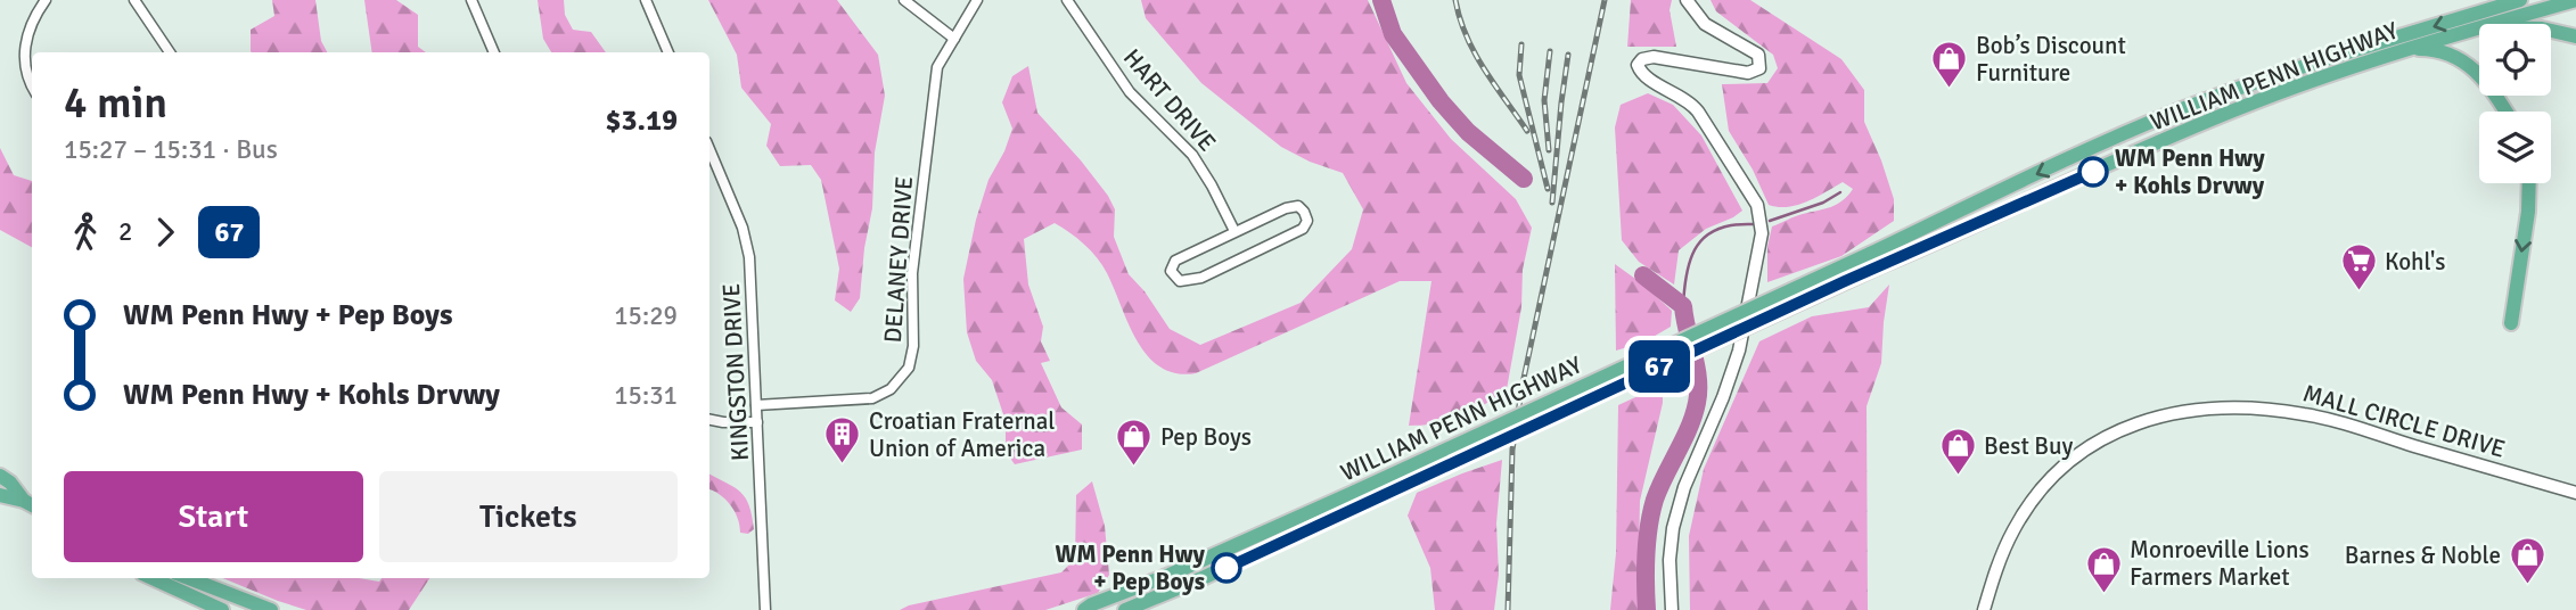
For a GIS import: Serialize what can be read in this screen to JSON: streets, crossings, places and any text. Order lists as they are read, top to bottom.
{
  "streets": {
    "highway": ["WILLIAM PENN HIGHWAY"],
    "street": [
      "HART DRIVE",
      "DELANEY DRIVE",
      "KINGSTON DRIVE",
      "MALL CIRCLE DRIVE"
    ]
  },
  "crossings": [
    ["DELANEY DRIVE", "KINGSTON DRIVE"]
  ],
  "places": {
    "shop": [
      "Bob’s Discount Furniture",
      "Pep Boys",
      "Best Buy",
      "Barnes & Noble",
      "Monroeville Lions Farmers Market"
    ],
    "other": ["WM Penn Hwy + Kohls Drvwy", "WM Penn Hwy + Pep Boys"],
    "supermarket": ["Kohl's"],
    "building": ["Croatian Fraternal Union of America"]
  },
  "lines": ["bus line 67"],
  "page": {
    "on_map": "67",
    "heading": ["4 min", "15:27 – 15:31 · Bus", "$3.19"],
    "legs": ["2", "67"],
    "list": [
      {
        "name": "WM Penn Hwy + Pep Boys",
        "value": "15:29"
      },
      {
        "name": "WM Penn Hwy + Kohls Drvwy",
        "value": "15:31"
      }
    ],
    "buttons": ["Start", "Tickets"]
  }
}
